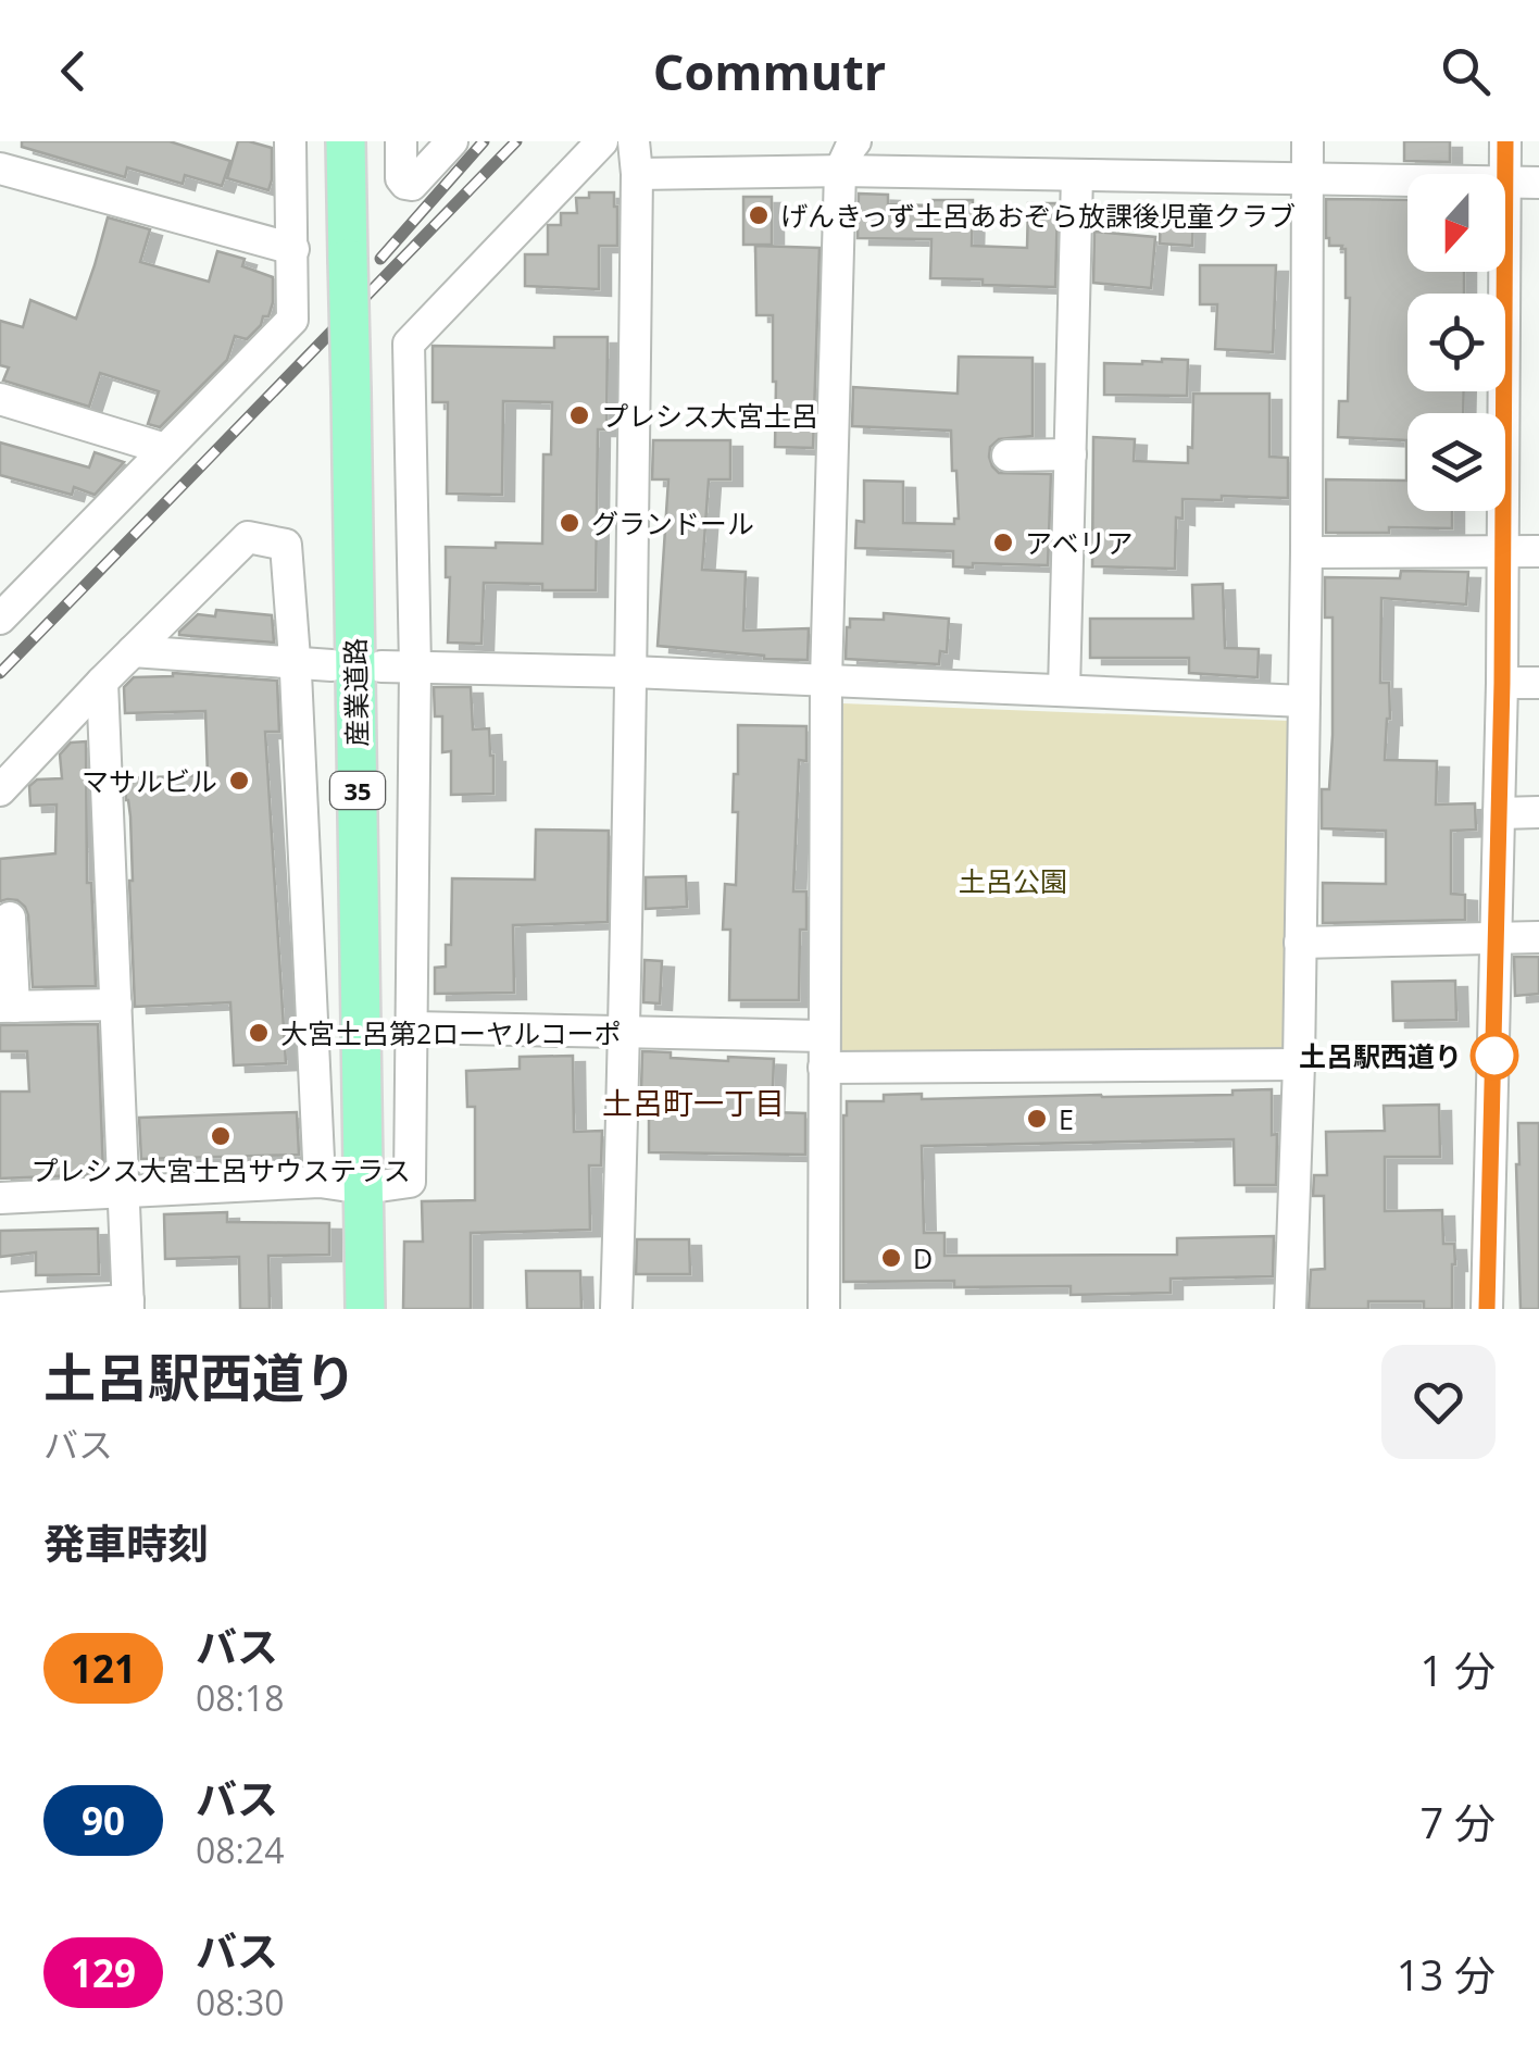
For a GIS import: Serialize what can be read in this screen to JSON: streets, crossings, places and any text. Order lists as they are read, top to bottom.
{
  "streets": {
    "main road": ["産業道路", "35"]
  },
  "districts": ["土呂町一丁目"],
  "parks": ["土呂公園"],
  "places": [
    "げんきっず土呂あおぞら放課後児童クラブ",
    "プレシス大宮土呂",
    "グランドール",
    "アベリア",
    "マサルビル",
    "大宮土呂第2ローヤルコーポ",
    "土呂駅西道り",
    "E",
    "プレシス大宮土呂サウステラス",
    "D"
  ],
  "lines": ["bus line 121"],
  "north": "bottom",
  "page": {
    "header": "Commutr",
    "heading": [
      ["土呂駅西道り", "バス"],
      "発車時刻"
    ],
    "list": [
      {
        "mark": "121",
        "name": "バス",
        "note": "08:18",
        "value": "1 分"
      },
      {
        "mark": "90",
        "name": "バス",
        "note": "08:24",
        "value": "7 分"
      },
      {
        "mark": "129",
        "name": "バス",
        "note": "08:30",
        "value": "13 分"
      }
    ]
  }
}
